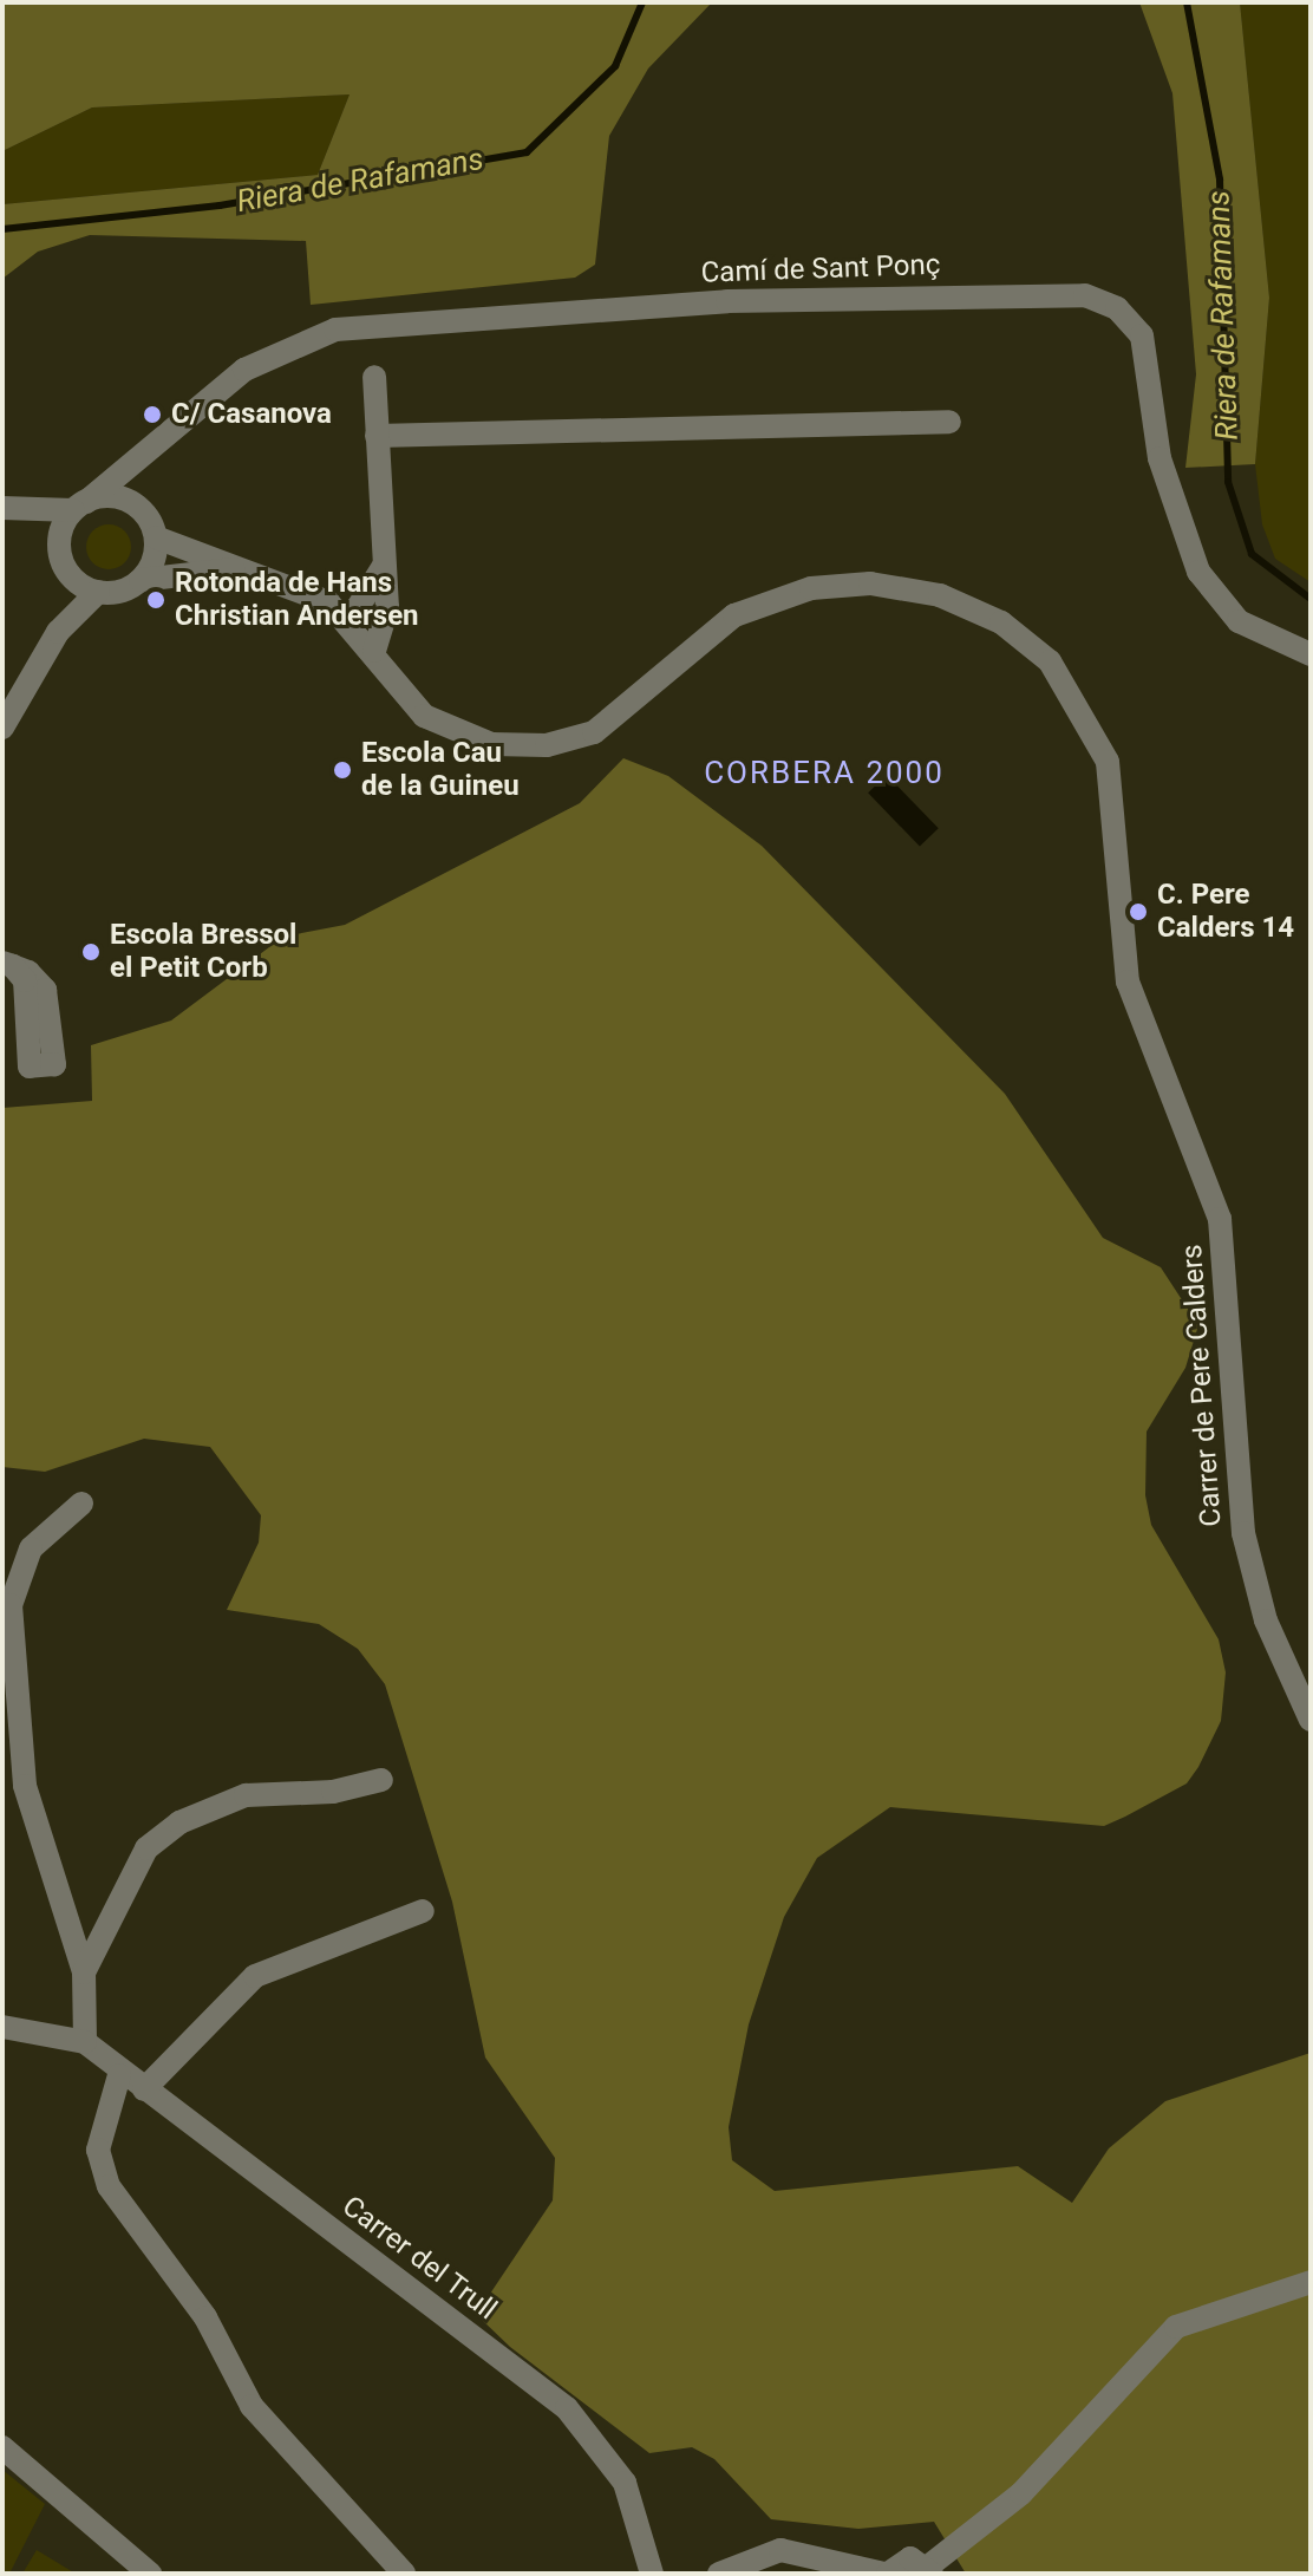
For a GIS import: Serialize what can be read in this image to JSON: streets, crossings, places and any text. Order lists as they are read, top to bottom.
{
  "streets": {
    "street": ["Camí de Sant Ponç", "Carrer de Pere Calders", "Carrer del Trull"]
  },
  "crossings": [
    ["Camí de Sant Ponç", "Carrer de Pere Calders"]
  ],
  "districts": ["CORBERA 2000"],
  "water": ["Riera de Rafamans"],
  "places": [
    "C/ Casanova",
    "Rotonda de Hans Christian Andersen",
    "Escola Cau de la Guineu",
    "C. Pere Calders 14",
    "Escola Bressol el Petit Corb"
  ]
}
